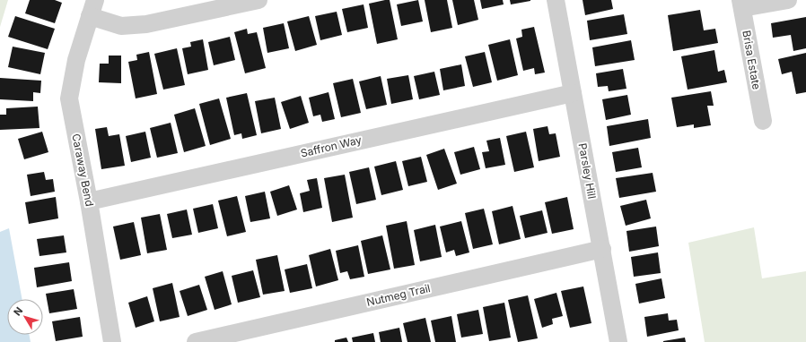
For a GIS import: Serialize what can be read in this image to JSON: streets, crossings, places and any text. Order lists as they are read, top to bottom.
{
  "streets": {
    "street": [
      "Brisa Estate",
      "Saffron Way",
      "Caraway Bend",
      "Parsley Hill",
      "Nutmeg Trail"
    ]
  },
  "crossings": [
    ["Saffron Way", "Caraway Bend"],
    ["Saffron Way", "Parsley Hill"],
    ["Parsley Hill", "Nutmeg Trail"]
  ],
  "north": "top left"
}
